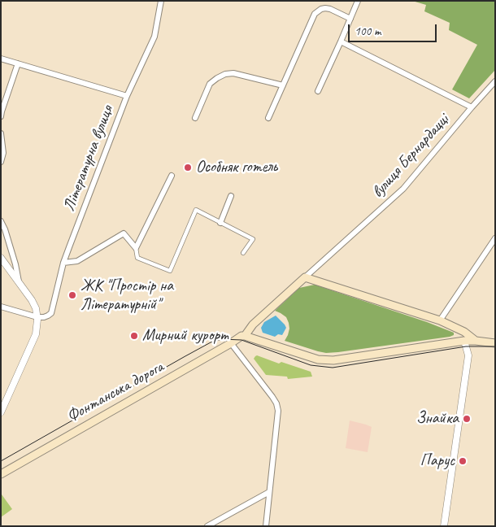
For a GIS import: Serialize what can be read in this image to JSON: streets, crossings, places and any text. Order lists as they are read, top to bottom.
{
  "streets": {
    "main road": ["Фонтанська дорога"],
    "street": ["вулиця Бернардацці", "Літературна вулиця"]
  },
  "crossings": [
    ["вулиця Бернардацці", "Фонтанська дорога"]
  ],
  "places": [
    "Особняк готель",
    "ЖК \"Простір на Літературній\"",
    "Мирний курорт",
    "Знайка",
    "Парус"
  ],
  "scale_bar": "100 m"
}
